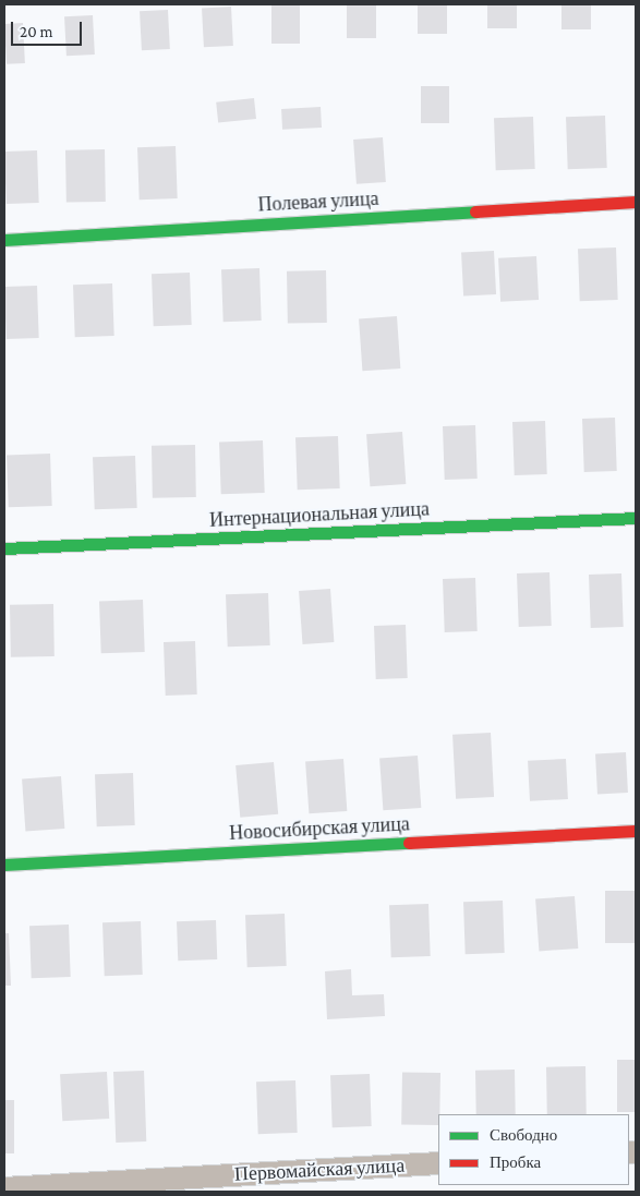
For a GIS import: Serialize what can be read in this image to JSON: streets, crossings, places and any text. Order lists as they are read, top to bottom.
{
  "streets": {
    "street": [
      "Полевая улица",
      "Интернациональная улица",
      "Новосибирская улица",
      "Первомайская улица"
    ]
  },
  "legend": ["Свободно", "Пробка"],
  "scale_bar": "20 m"
}
